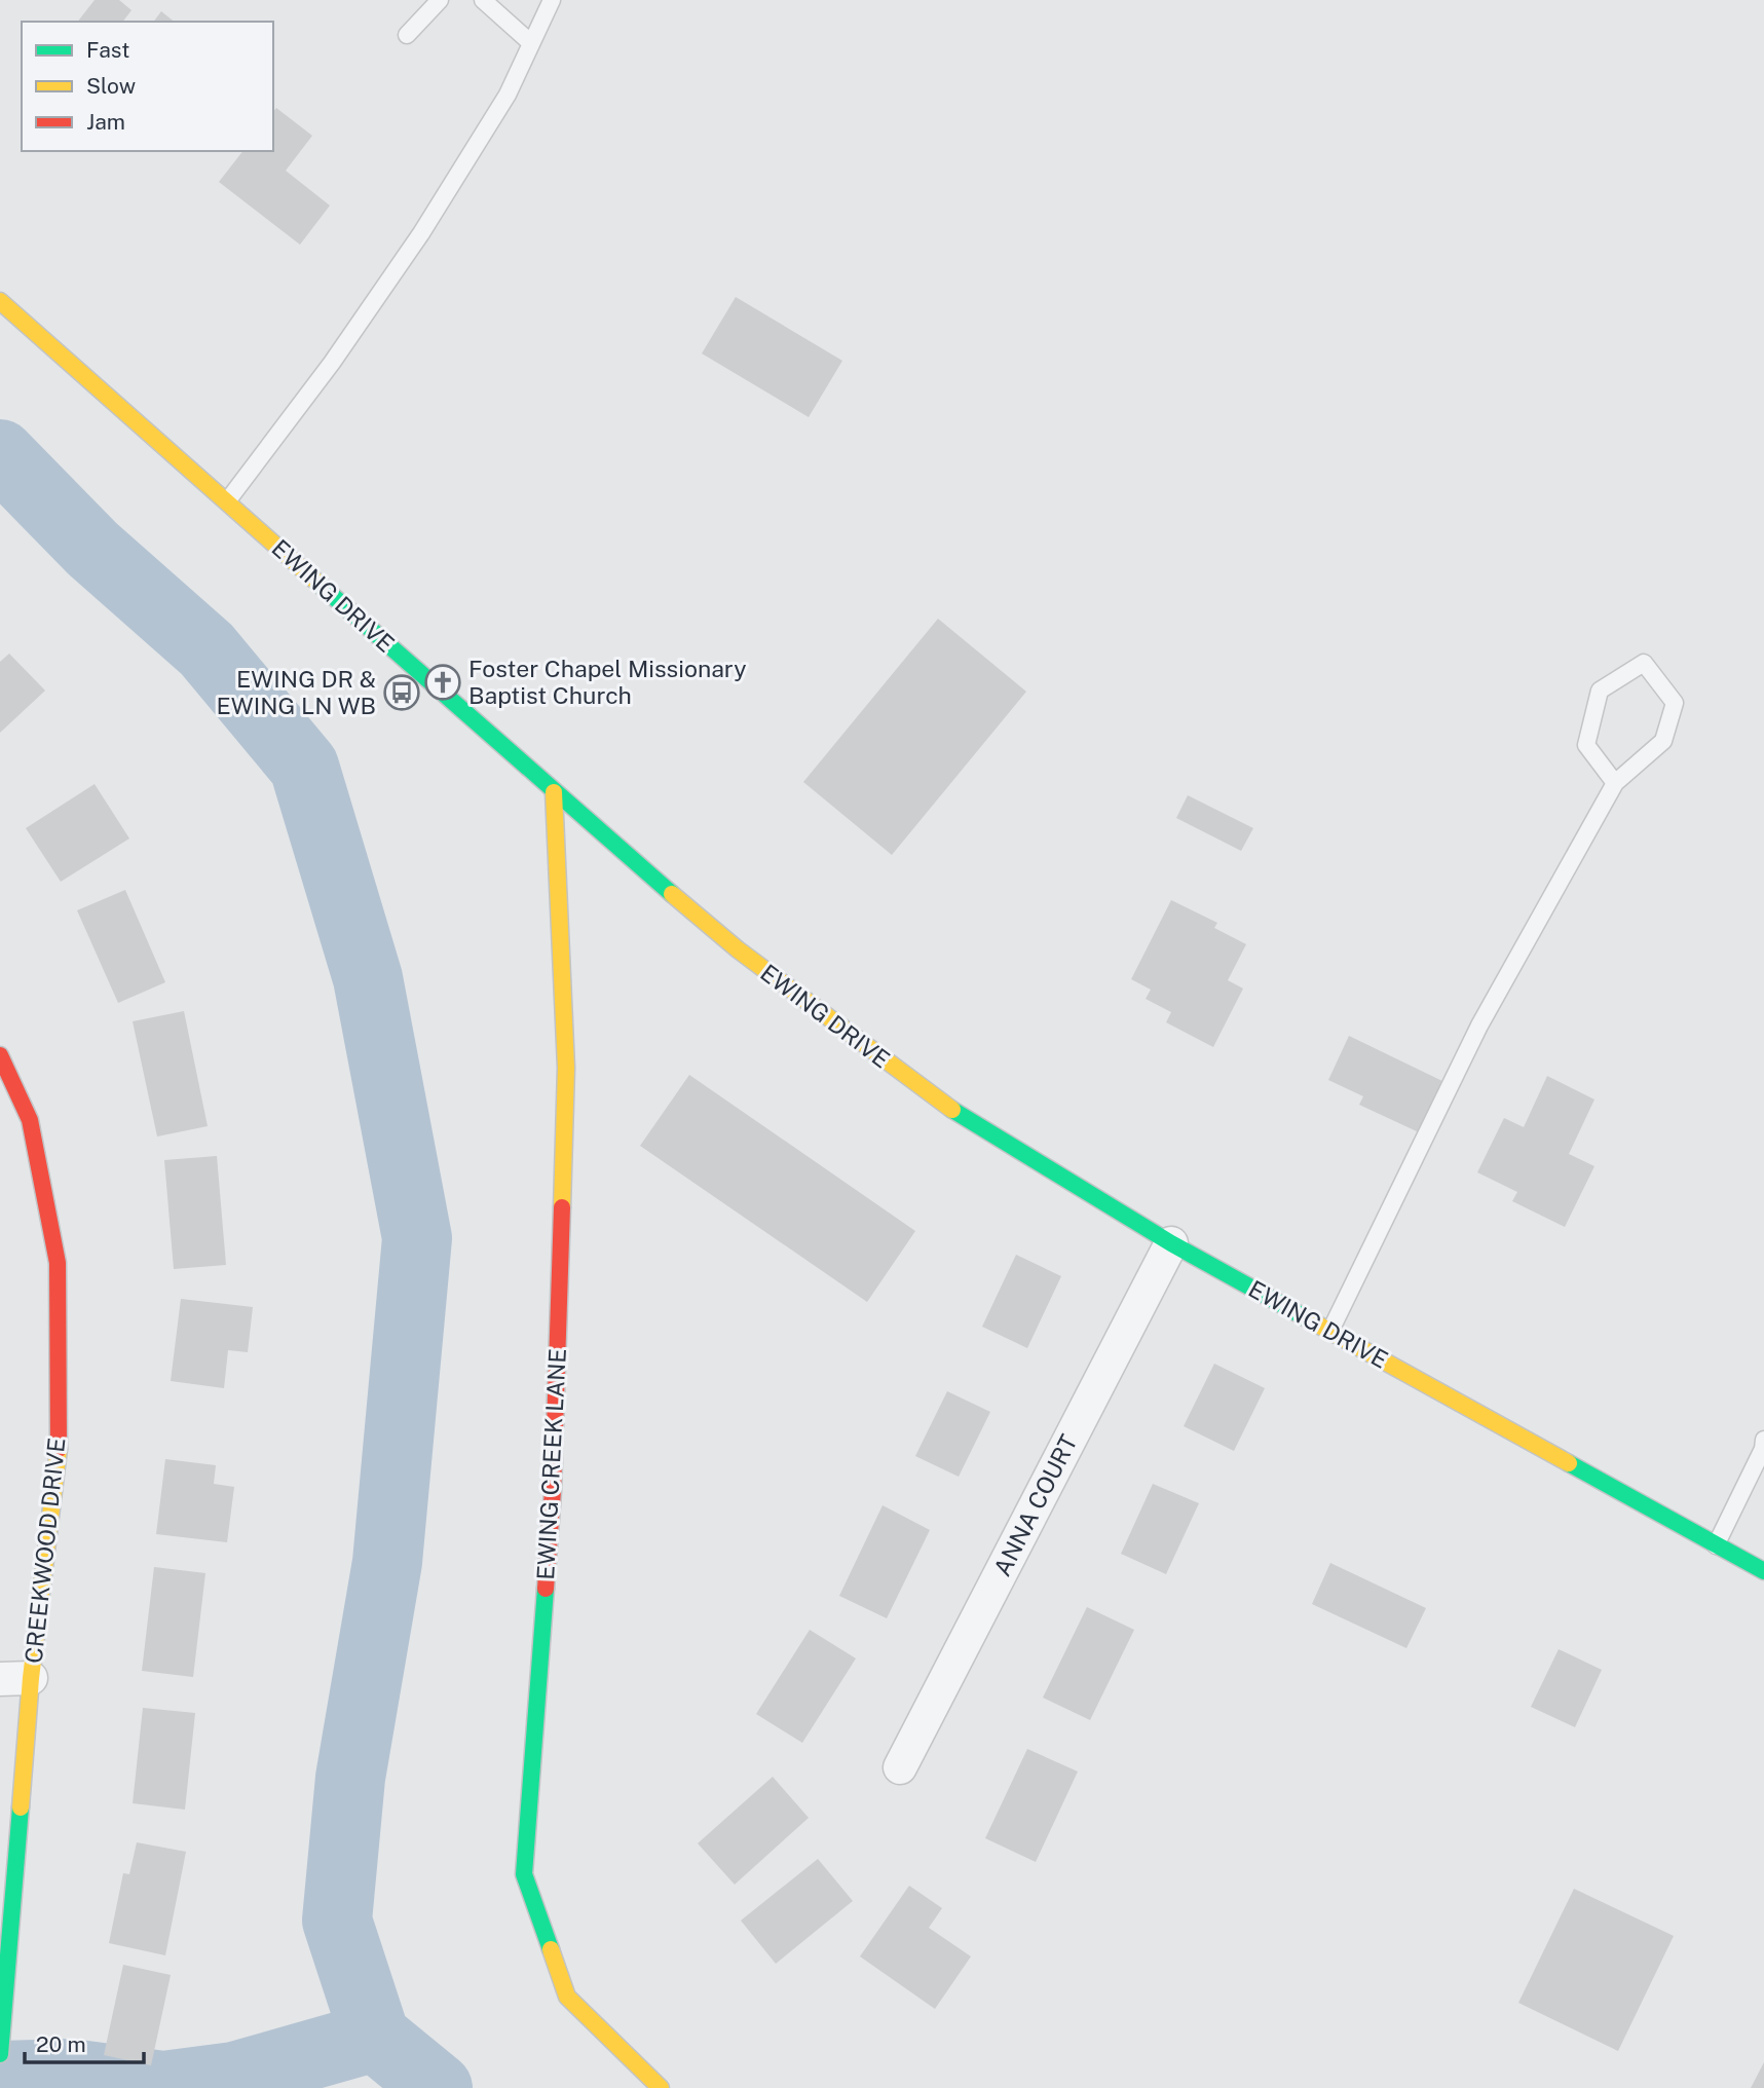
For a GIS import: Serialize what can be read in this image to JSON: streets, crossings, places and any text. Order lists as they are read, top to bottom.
{
  "streets": {
    "street": [
      "EWING DRIVE",
      "EWING CREEK LANE",
      "ANNA COURT",
      "CREEKWOOD DRIVE"
    ]
  },
  "crossings": [
    ["EWING DRIVE", "EWING CREEK LANE"],
    ["EWING DRIVE", "ANNA COURT"]
  ],
  "places": {
    "church": ["Foster Chapel Missionary Baptist Church"],
    "bus stop": ["EWING DR & EWING LN WB"]
  },
  "legend": ["Fast", "Slow", "Jam"],
  "scale_bar": "20 m"
}
